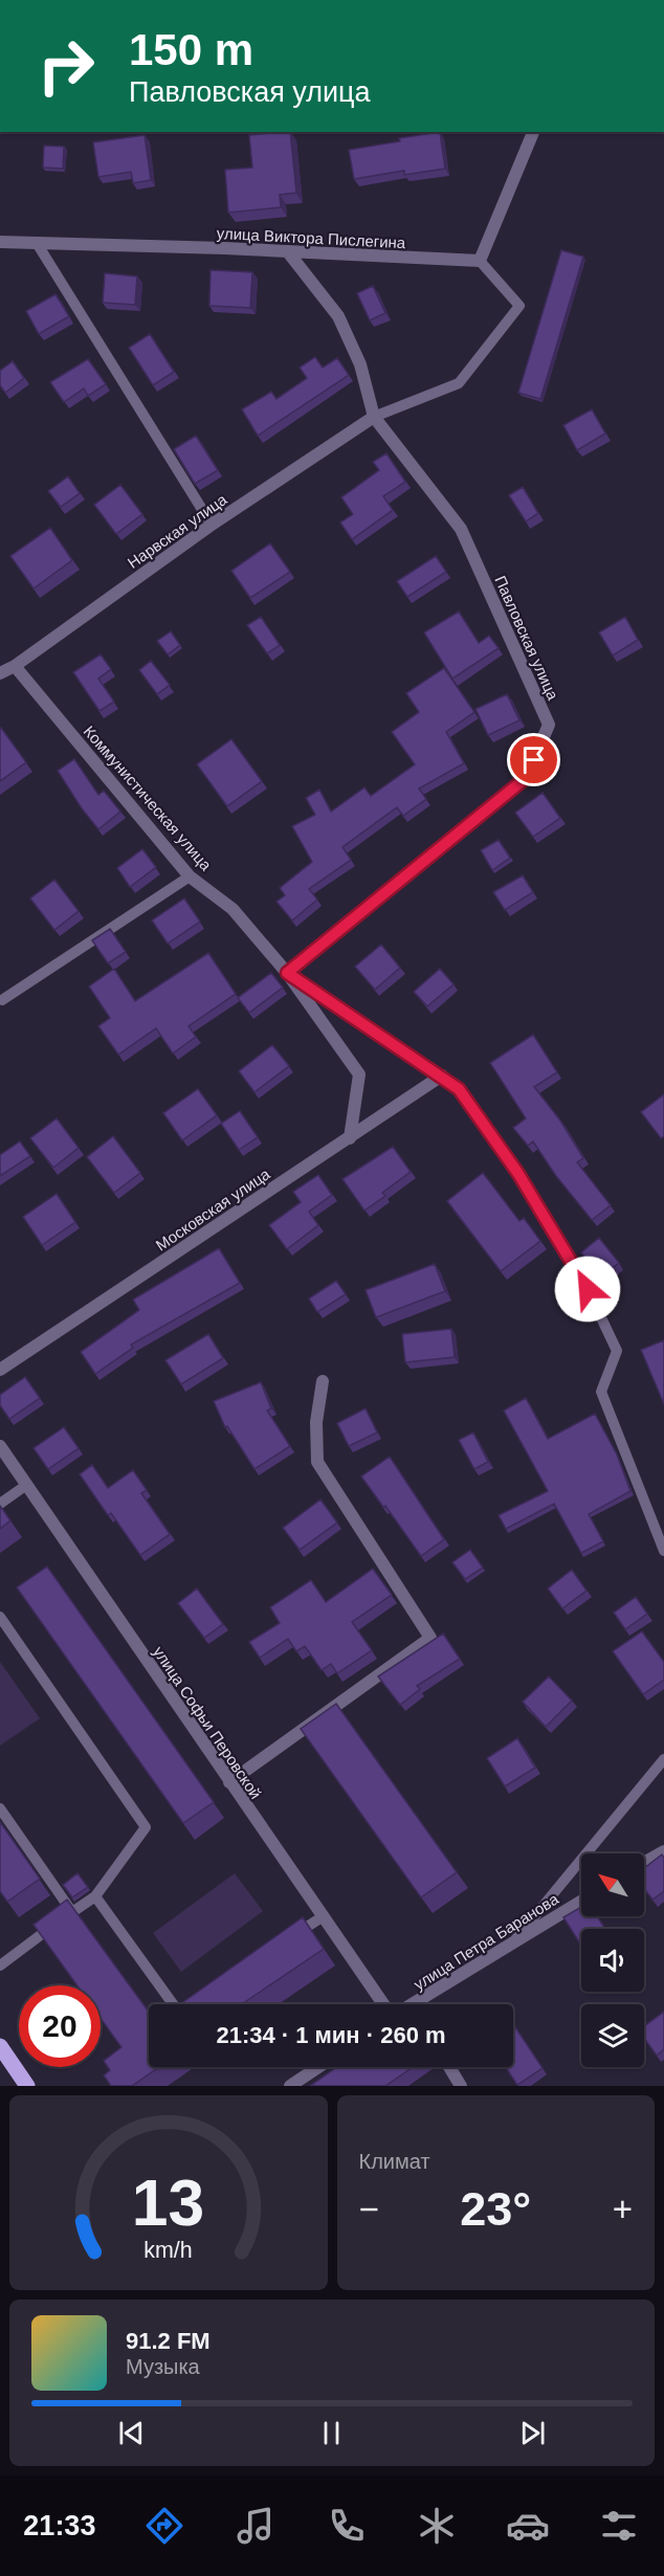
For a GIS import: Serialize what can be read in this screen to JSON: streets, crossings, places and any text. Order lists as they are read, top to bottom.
{
  "streets": {
    "street": [
      "улица Виктора Пислегина",
      "Нарвская улица",
      "Павловская улица",
      "Коммунистическая улица",
      "Московская улица",
      "улица Софьи Перовской",
      "улица Петра Баранова"
    ]
  },
  "crossings": [
    ["улица Виктора Пислегина", "Павловская улица"],
    ["Нарвская улица", "Павловская улица"],
    ["Нарвская улица", "Коммунистическая улица"],
    ["Павловская улица", "Коммунистическая улица"],
    ["Коммунистическая улица", "Московская улица"]
  ],
  "north": "top left",
  "page": {
    "turn": ["150 m", "Павловская улица"],
    "limit": "20",
    "trip": "21:34 · 1 мин · 260 m",
    "tile": "Климат",
    "heat": ["−", "23°", "+"],
    "song": ["91.2 FM", "Музыка"],
    "tabs": "21:33",
    "gauge": ["13", "km/h"]
  }
}
